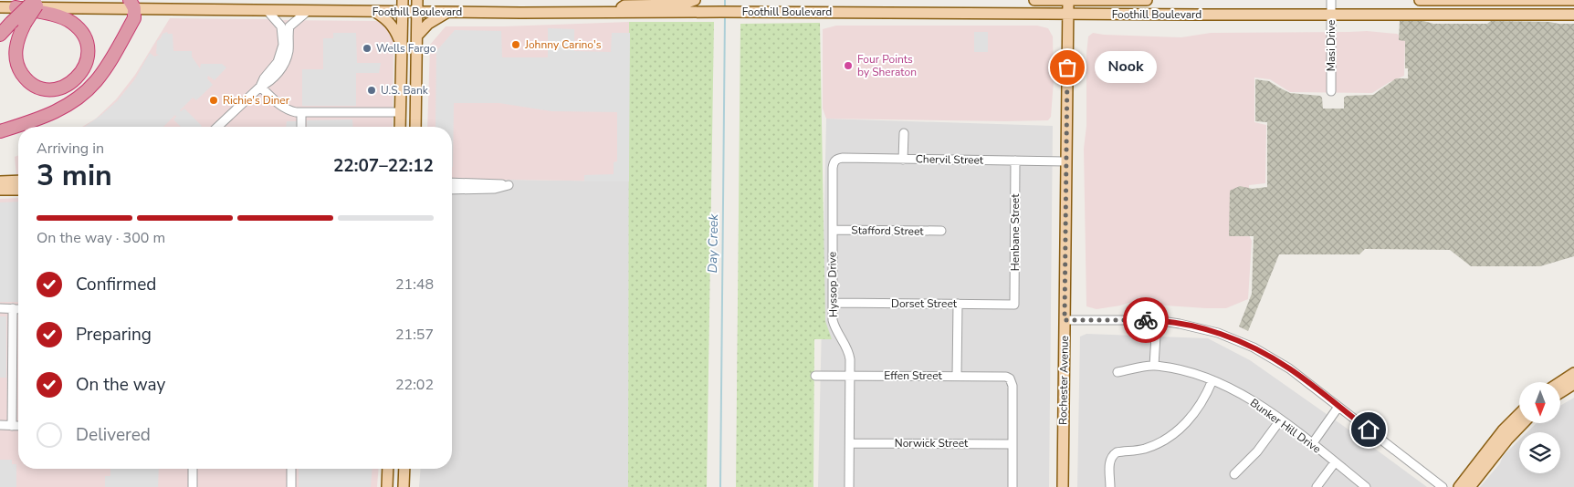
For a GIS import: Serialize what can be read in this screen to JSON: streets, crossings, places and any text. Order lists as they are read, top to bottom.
{
  "streets": {
    "main road": ["Foothill Boulevard", "Rochester Avenue"],
    "street": [
      "Masi Drive",
      "Chervil Street",
      "Stafford Street",
      "Henbane Street",
      "Hyssop Drive",
      "Dorset Street",
      "Effen Street",
      "Bunker Hill Drive",
      "Norwick Street"
    ]
  },
  "crossings": [
    ["Foothill Boulevard", "Masi Drive"],
    ["Foothill Boulevard", "Rochester Avenue"],
    ["Chervil Street", "Henbane Street"],
    ["Chervil Street", "Hyssop Drive"],
    ["Chervil Street", "Rochester Avenue"],
    ["Stafford Street", "Hyssop Drive"],
    ["Henbane Street", "Dorset Street"],
    ["Hyssop Drive", "Dorset Street"],
    ["Hyssop Drive", "Effen Street"],
    ["Hyssop Drive", "Norwick Street"],
    ["Effen Street", "Norwick Street"]
  ],
  "water": ["Day Creek"],
  "places": [
    "Johnny Carino's",
    "Wells Fargo",
    "Four Points by Sheraton",
    "Nook",
    "U.S. Bank",
    "Richie's Diner"
  ],
  "north": "bottom",
  "page": {
    "bubble": "Nook",
    "heading": ["3 min", "Arriving in", "22:07–22:12"],
    "bar": "On the way · 300 m",
    "list": [
      ["Confirmed", "21:48"],
      ["Preparing", "21:57"],
      ["On the way", "22:02"],
      "Delivered"
    ]
  }
}
